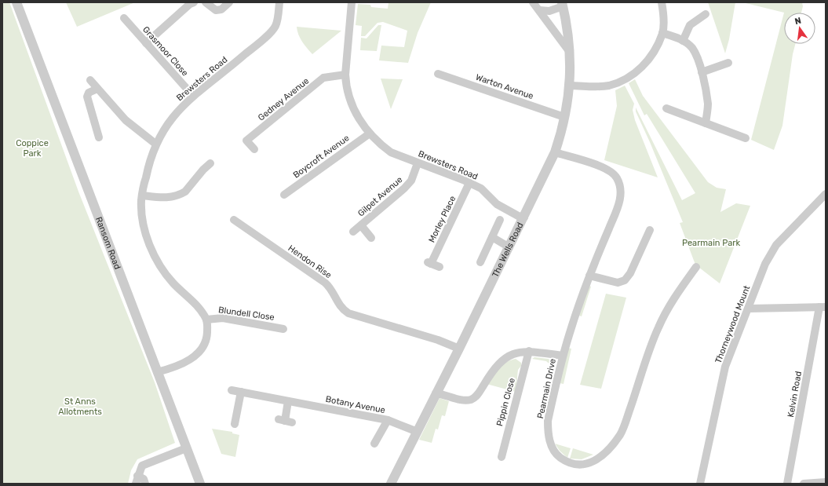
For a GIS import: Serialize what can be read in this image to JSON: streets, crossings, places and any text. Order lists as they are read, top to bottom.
{
  "streets": {
    "street": [
      "Grasmoor Close",
      "Brewsters Road",
      "Warton Avenue",
      "Gedney Avenue",
      "Boycroft Avenue",
      "Gilpet Avenue",
      "Morley Place",
      "Ransom Road",
      "The Wells Road",
      "Hendon Rise",
      "Blundell Close",
      "Thorneywood Mount",
      "Pearmain Drive",
      "Kelvin Road",
      "Pippin Close",
      "Botany Avenue"
    ]
  },
  "crossings": [
    ["Grasmoor Close", "Brewsters Road"],
    ["Brewsters Road", "Gedney Avenue"],
    ["Brewsters Road", "Boycroft Avenue"],
    ["Brewsters Road", "Gilpet Avenue"],
    ["Brewsters Road", "Morley Place"],
    ["Brewsters Road", "The Wells Road"],
    ["Brewsters Road", "Blundell Close"],
    ["Warton Avenue", "The Wells Road"],
    ["The Wells Road", "Hendon Rise"],
    ["The Wells Road", "Pearmain Drive"],
    ["The Wells Road", "Botany Avenue"]
  ],
  "parks": ["Coppice Park", "Pearmain Park", "St Anns Allotments"],
  "north": "top"
}
